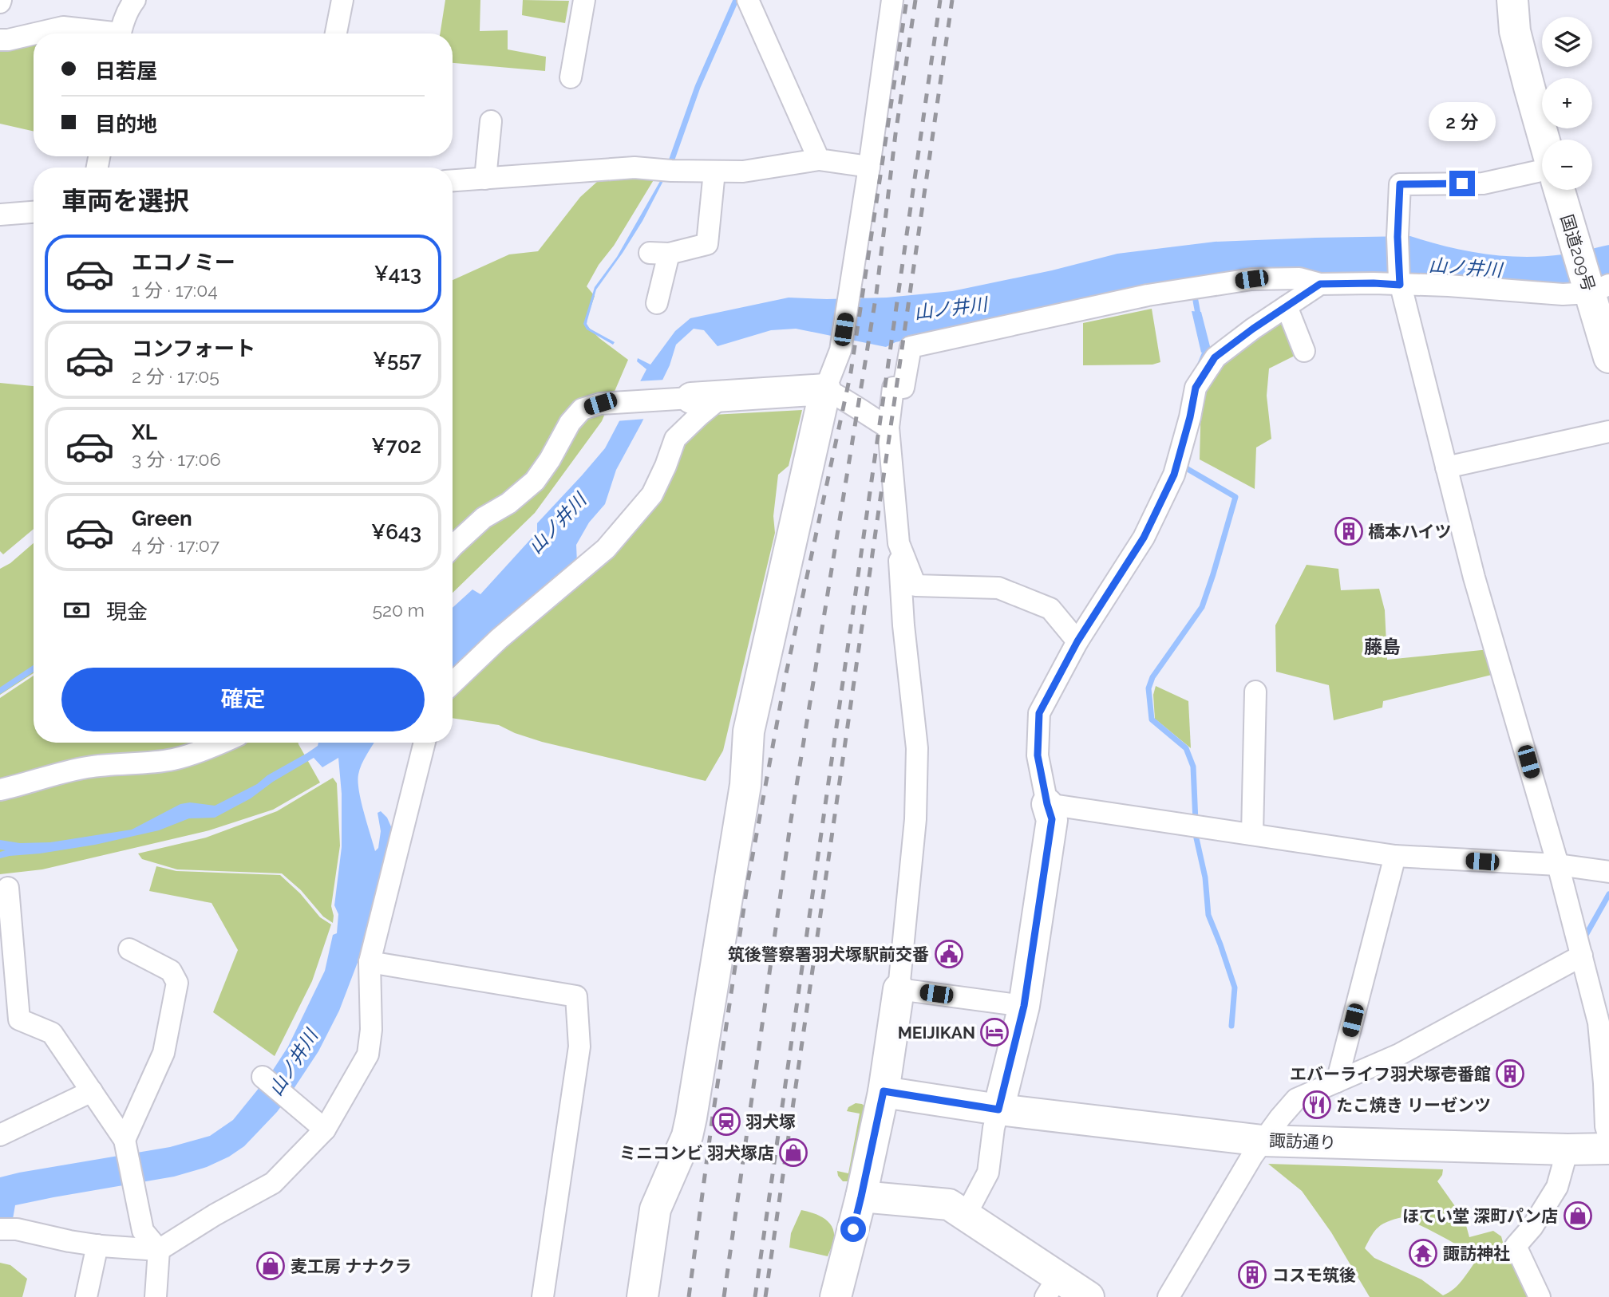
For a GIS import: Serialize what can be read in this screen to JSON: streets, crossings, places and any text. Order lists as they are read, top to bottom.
{
  "streets": {
    "main road": ["国道209号", "諏訪通り"]
  },
  "districts": ["藤島"],
  "water": ["山ノ井川"],
  "places": {
    "building": ["橋本ハイツ", "エバーライフ羽犬塚壱番館", "コスモ筑後"],
    "public building": ["筑後警察署羽犬塚駅前交番"],
    "hotel": ["MEIJIKAN"],
    "restaurant": ["たこ焼き リーゼンツ"],
    "station": ["羽犬塚"],
    "shop": ["ミニコンビ 羽犬塚店", "ほてい堂 深町パン店", "麦工房 ナナクラ"],
    "temple": ["諏訪神社"]
  },
  "page": {
    "map_buttons": ["+", "−"],
    "banner": ["日若屋", "目的地"],
    "bubble": "2 分",
    "heading": "車両を選択",
    "list": [
      {
        "name": "エコノミー",
        "note": "1 分 · 17:04",
        "value": "¥413"
      },
      {
        "name": "コンフォート",
        "note": "2 分 · 17:05",
        "value": "¥557"
      },
      {
        "name": "XL",
        "note": "3 分 · 17:06",
        "value": "¥702"
      },
      {
        "name": "Green",
        "note": "4 分 · 17:07",
        "value": "¥643"
      }
    ],
    "pay": ["現金", "520 m"],
    "buttons": "確定"
  }
}
